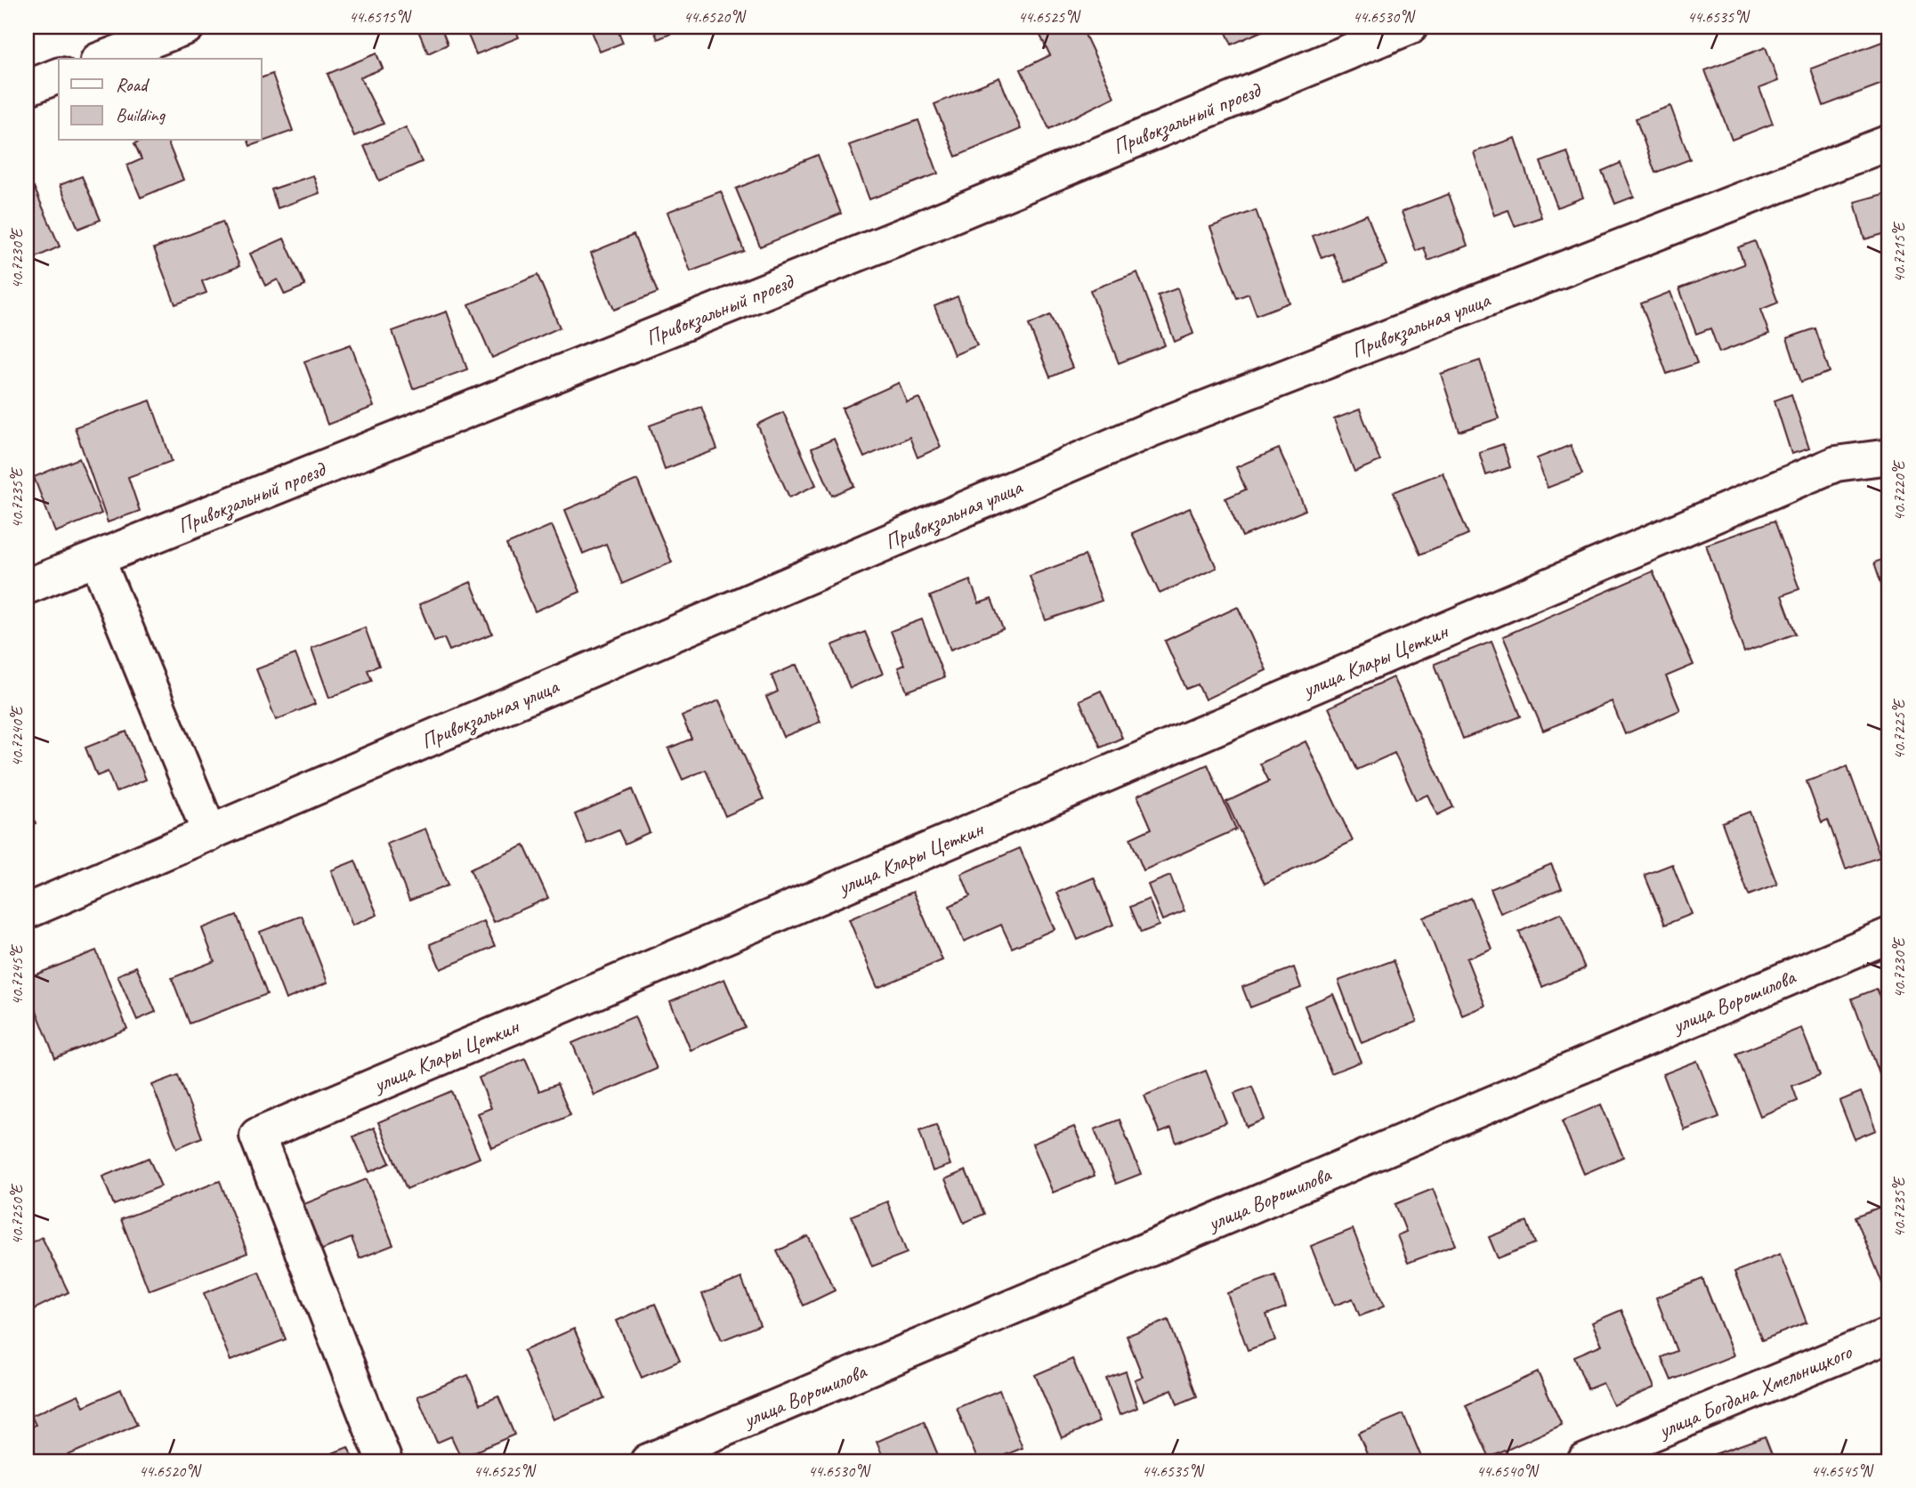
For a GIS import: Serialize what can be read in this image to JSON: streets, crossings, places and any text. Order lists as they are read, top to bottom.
{
  "streets": {
    "street": [
      "Привокзальный проезд",
      "Привокзальная улица",
      "улица Клары Цеткин",
      "улица Ворошилова",
      "улица Богдана Хмельницкого"
    ]
  },
  "legend": ["Road", "Building"],
  "coordinates": [
    "44.6515°N",
    "44.6520°N",
    "44.6525°N",
    "44.6530°N",
    "44.6535°N",
    "40.7215°E",
    "40.7230°E",
    "40.7220°E",
    "40.7235°E",
    "40.7225°E",
    "40.7240°E",
    "40.7245°E",
    "40.7250°E",
    "44.6540°N",
    "44.6545°N"
  ]
}
